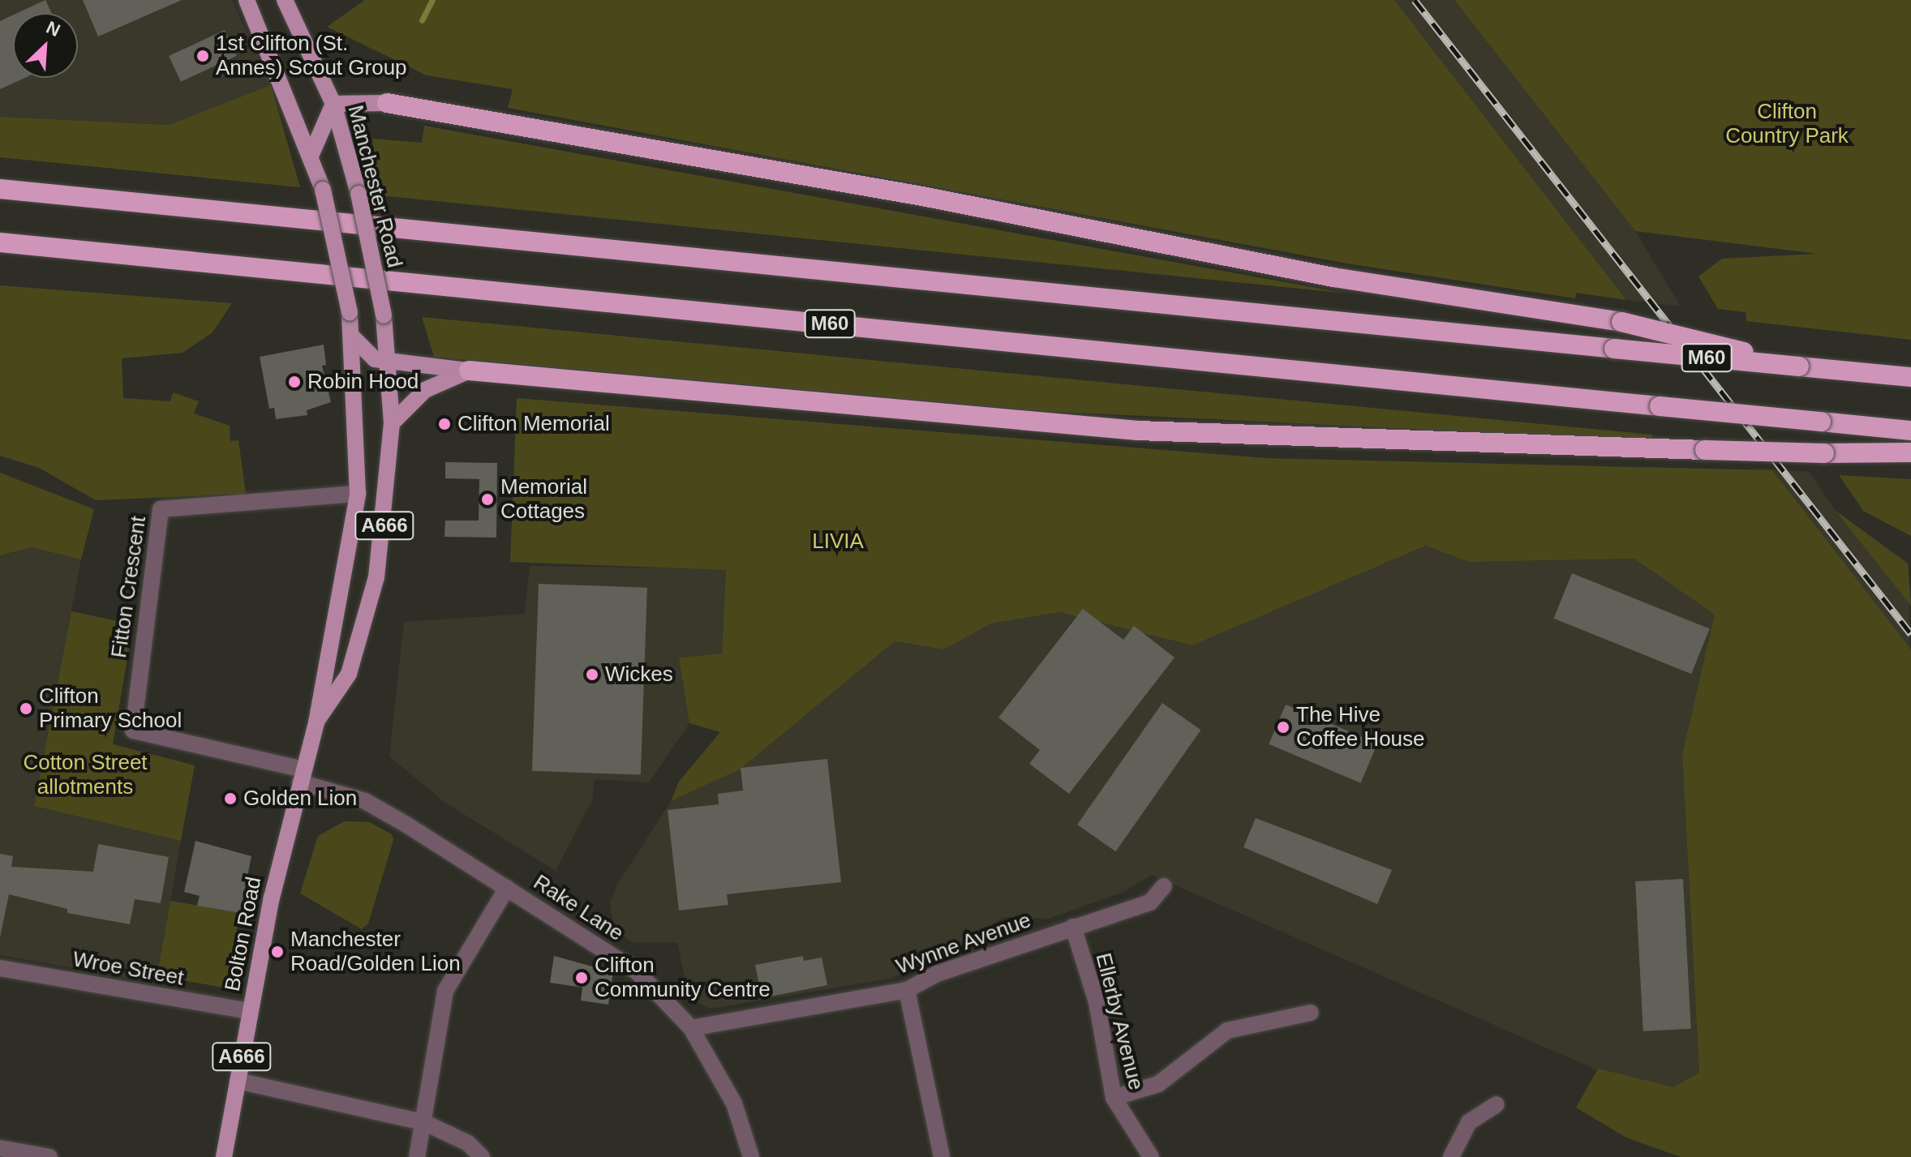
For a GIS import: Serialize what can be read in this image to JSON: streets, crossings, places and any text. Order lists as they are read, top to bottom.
{
  "streets": {
    "highway": ["M60"],
    "main road": ["Manchester Road", "A666", "Bolton Road"],
    "street": [
      "Fitton Crescent",
      "Rake Lane",
      "Wynne Avenue",
      "Wroe Street",
      "Ellerby Avenue"
    ]
  },
  "crossings": [
    ["Manchester Road", "Bolton Road"],
    ["A666", "Bolton Road"],
    ["Fitton Crescent", "Rake Lane"],
    ["Fitton Crescent", "Bolton Road"],
    ["Rake Lane", "Bolton Road"],
    ["Rake Lane", "Wynne Avenue"],
    ["Bolton Road", "Wroe Street"],
    ["Wynne Avenue", "Ellerby Avenue"]
  ],
  "parks": ["Clifton Country Park", "LIVIA", "Cotton Street allotments"],
  "places": [
    "1st Clifton (St. Annes) Scout Group",
    "Robin Hood",
    "Clifton Memorial",
    "Memorial Cottages",
    "Wickes",
    "Clifton Primary School",
    "The Hive Coffee House",
    "Golden Lion",
    "Manchester Road/Golden Lion",
    "Clifton Community Centre"
  ],
  "north": "top right"
}
